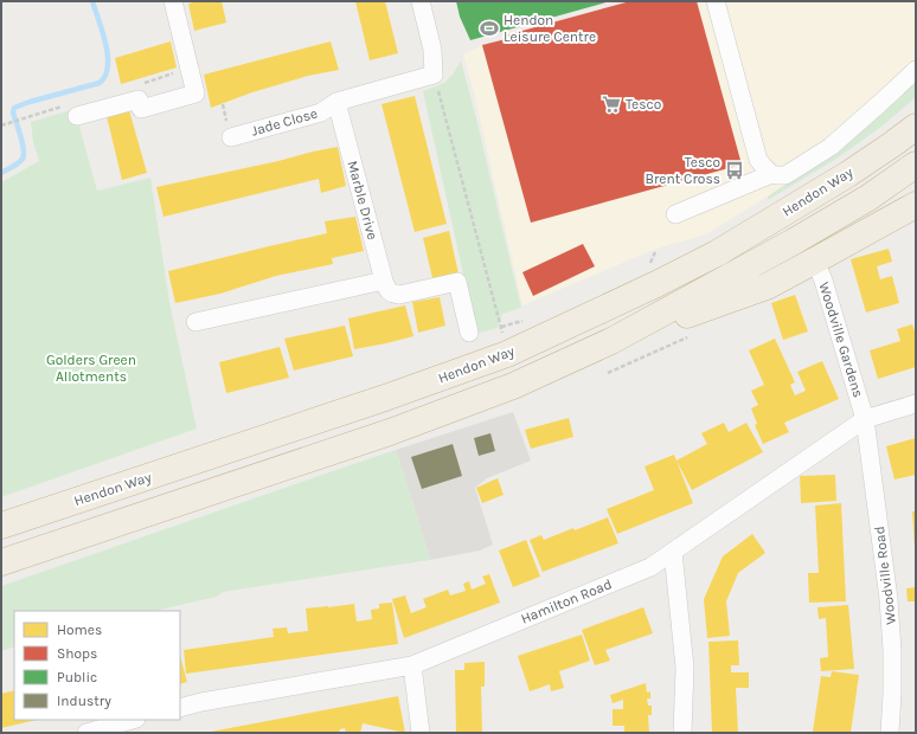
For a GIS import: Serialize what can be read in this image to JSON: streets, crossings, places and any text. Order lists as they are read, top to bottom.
{
  "streets": {
    "highway": ["Hendon Way"],
    "street": [
      "Jade Close",
      "Marble Drive",
      "Woodville Gardens",
      "Woodville Road",
      "Hamilton Road"
    ]
  },
  "crossings": [
    ["Jade Close", "Marble Drive"],
    ["Woodville Gardens", "Woodville Road"],
    ["Woodville Gardens", "Hamilton Road"],
    ["Woodville Road", "Hamilton Road"]
  ],
  "parks": ["Golders Green Allotments"],
  "places": {
    "sports": ["Hendon Leisure Centre"],
    "supermarket": ["Tesco"],
    "bus stop": ["Tesco Brent Cross"]
  },
  "legend": [
    "Homes",
    "Shops",
    "Public",
    "Industry"
  ]
}
